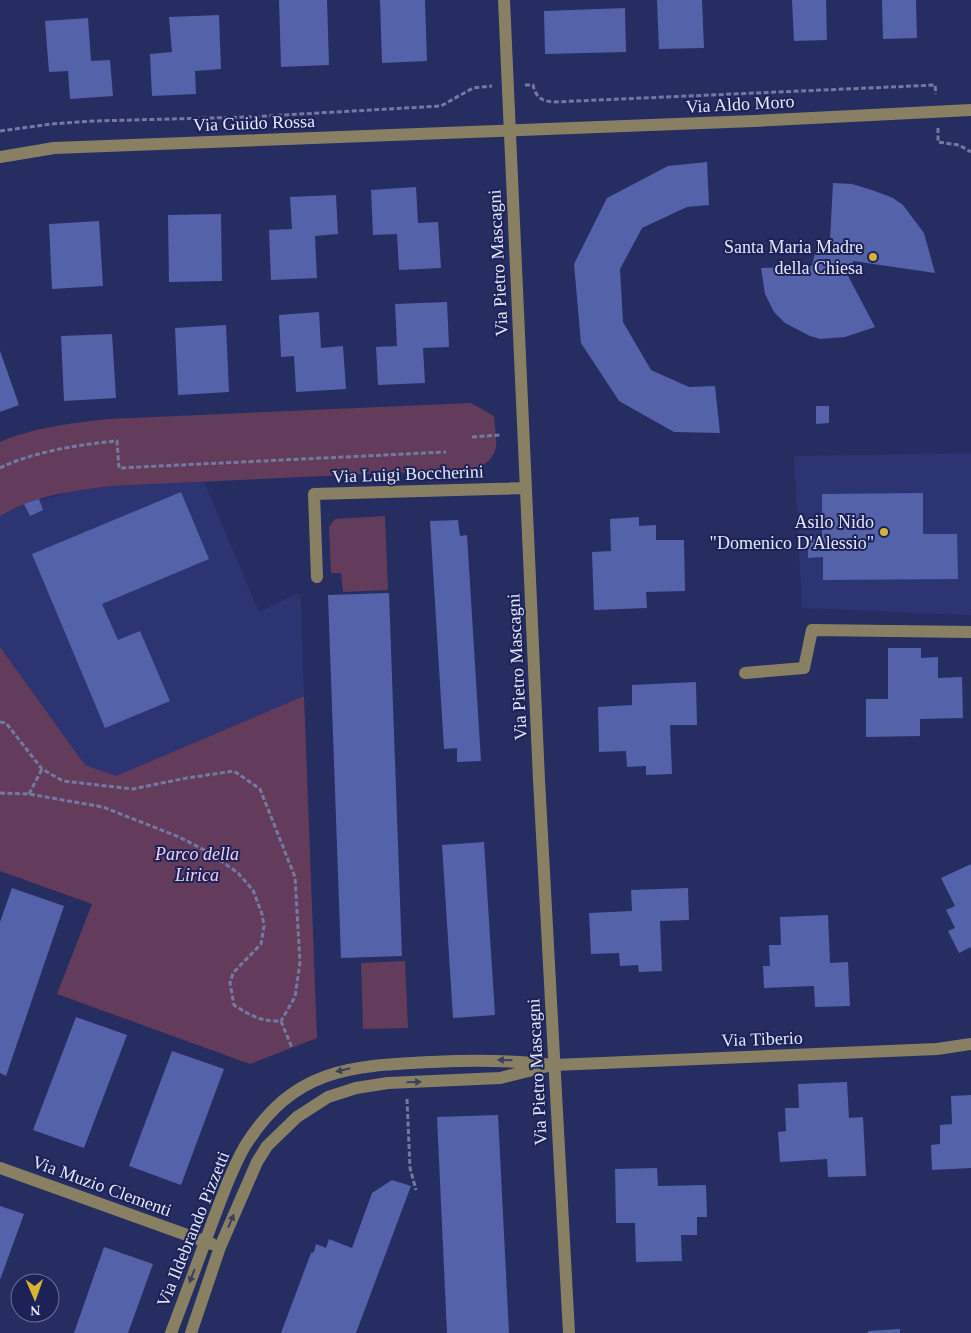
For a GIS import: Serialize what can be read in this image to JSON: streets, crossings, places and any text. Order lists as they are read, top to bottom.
{
  "streets": {
    "street": [
      "Via Aldo Moro",
      "Via Guido Rossa",
      "Via Pietro Mascagni",
      "Via Luigi Boccherini",
      "Via Tiberio",
      "Via Muzio Clementi",
      "Via Ildebrando Pizzetti"
    ]
  },
  "crossings": [
    ["Via Aldo Moro", "Via Guido Rossa"],
    ["Via Aldo Moro", "Via Pietro Mascagni"],
    ["Via Guido Rossa", "Via Pietro Mascagni"],
    ["Via Pietro Mascagni", "Via Luigi Boccherini"],
    ["Via Pietro Mascagni", "Via Tiberio"],
    ["Via Pietro Mascagni", "Via Ildebrando Pizzetti"],
    ["Via Tiberio", "Via Ildebrando Pizzetti"],
    ["Via Muzio Clementi", "Via Ildebrando Pizzetti"]
  ],
  "parks": ["Parco della Lirica"],
  "places": ["Santa Maria Madre della Chiesa", "Asilo Nido \"Domenico D'Alessio\""],
  "north": "bottom"
}
